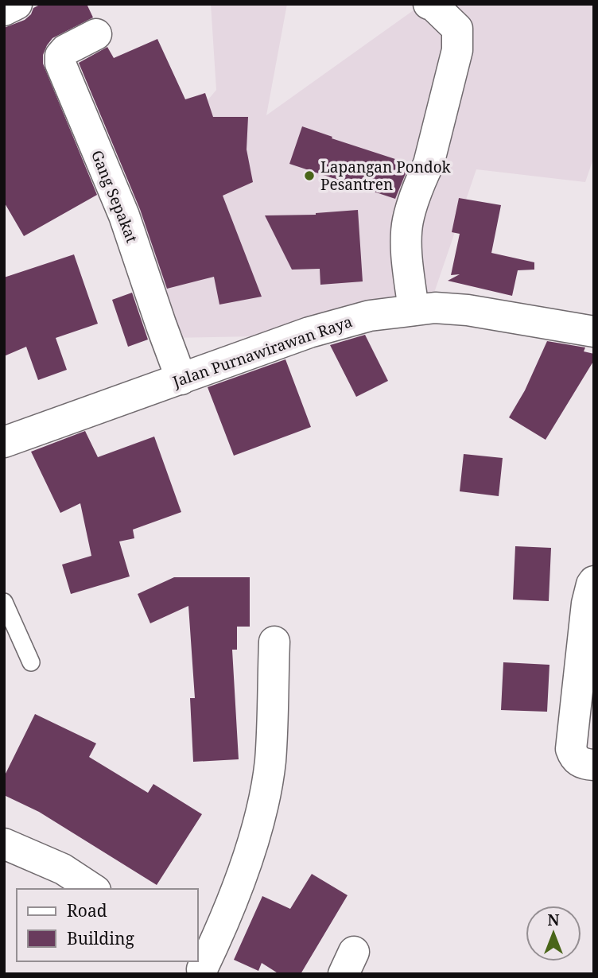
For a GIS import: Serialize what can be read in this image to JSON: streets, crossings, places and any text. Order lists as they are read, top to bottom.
{
  "streets": {
    "street": ["Gang Sepakat", "Jalan Purnawirawan Raya"]
  },
  "crossings": [
    ["Gang Sepakat", "Jalan Purnawirawan Raya"]
  ],
  "places": ["Lapangan Pondok Pesantren"],
  "legend": ["Road", "Building"],
  "north": "top"
}
